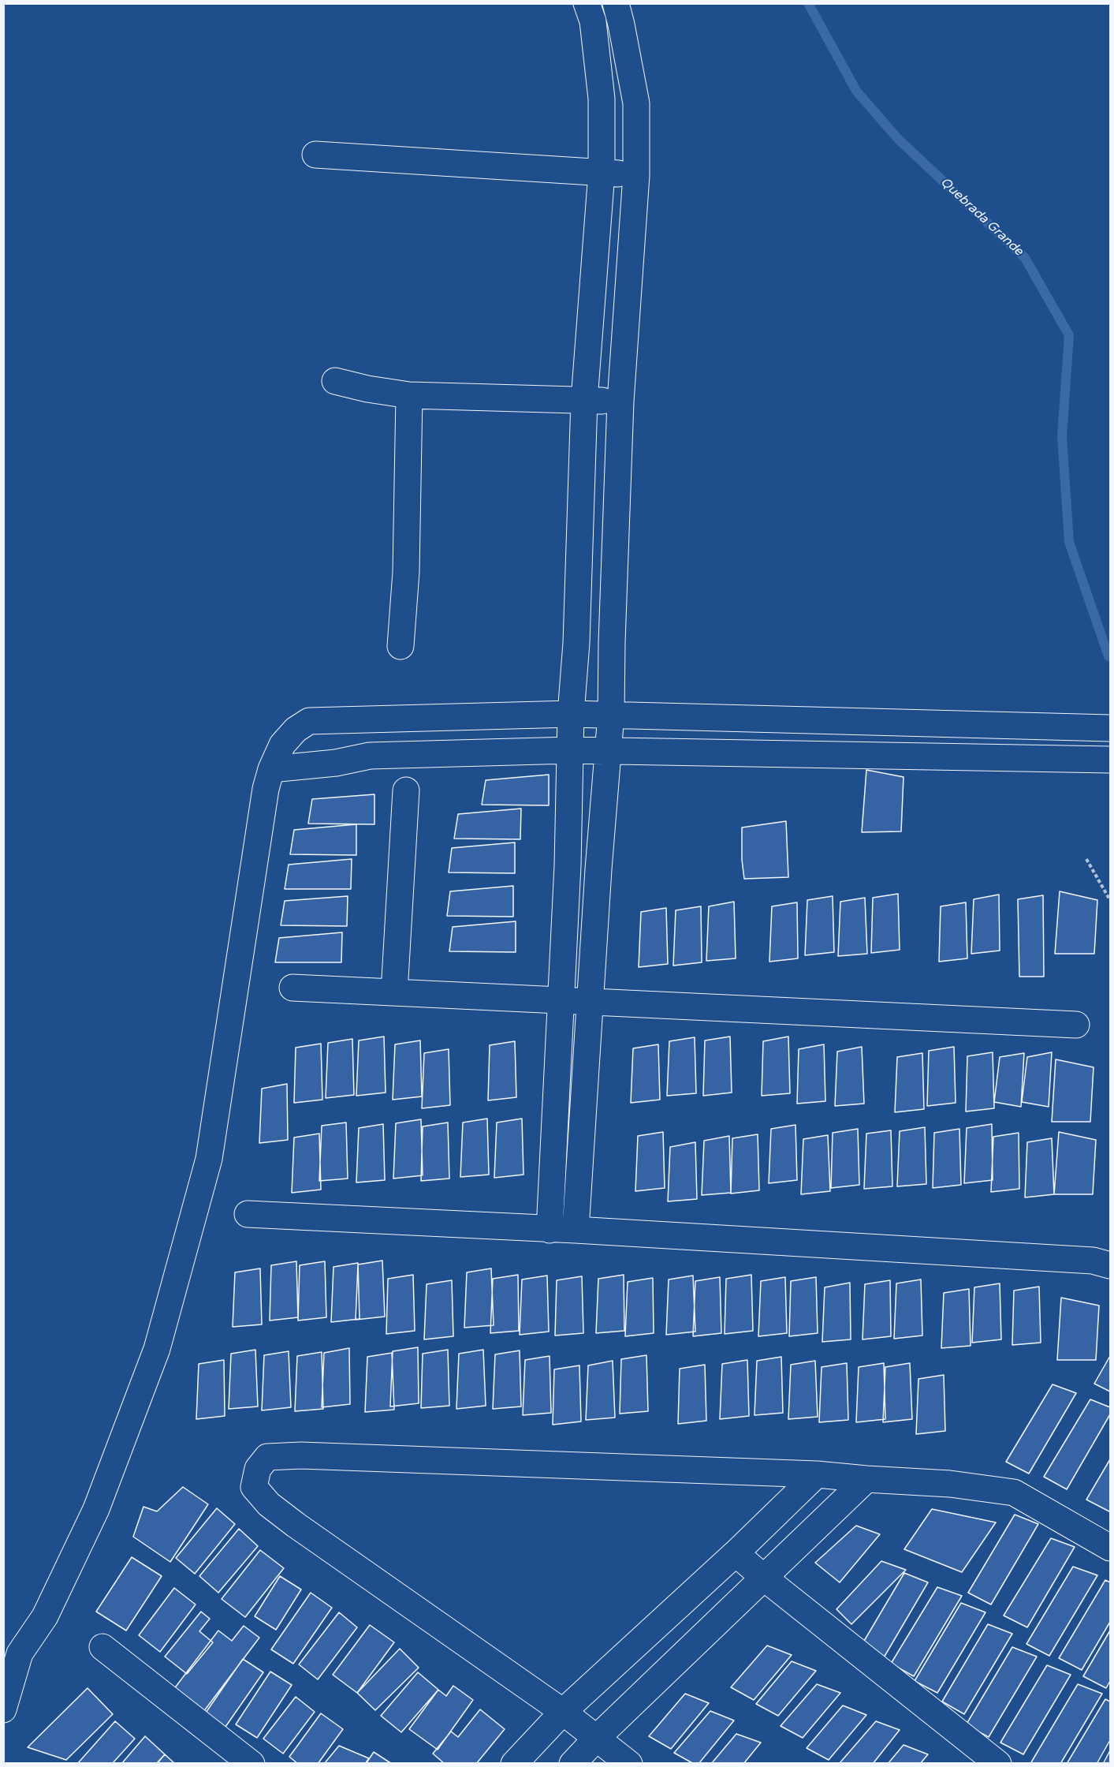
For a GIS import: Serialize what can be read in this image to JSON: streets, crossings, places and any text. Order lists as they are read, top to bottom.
{
  "water": ["Quebrada Grande"]
}
